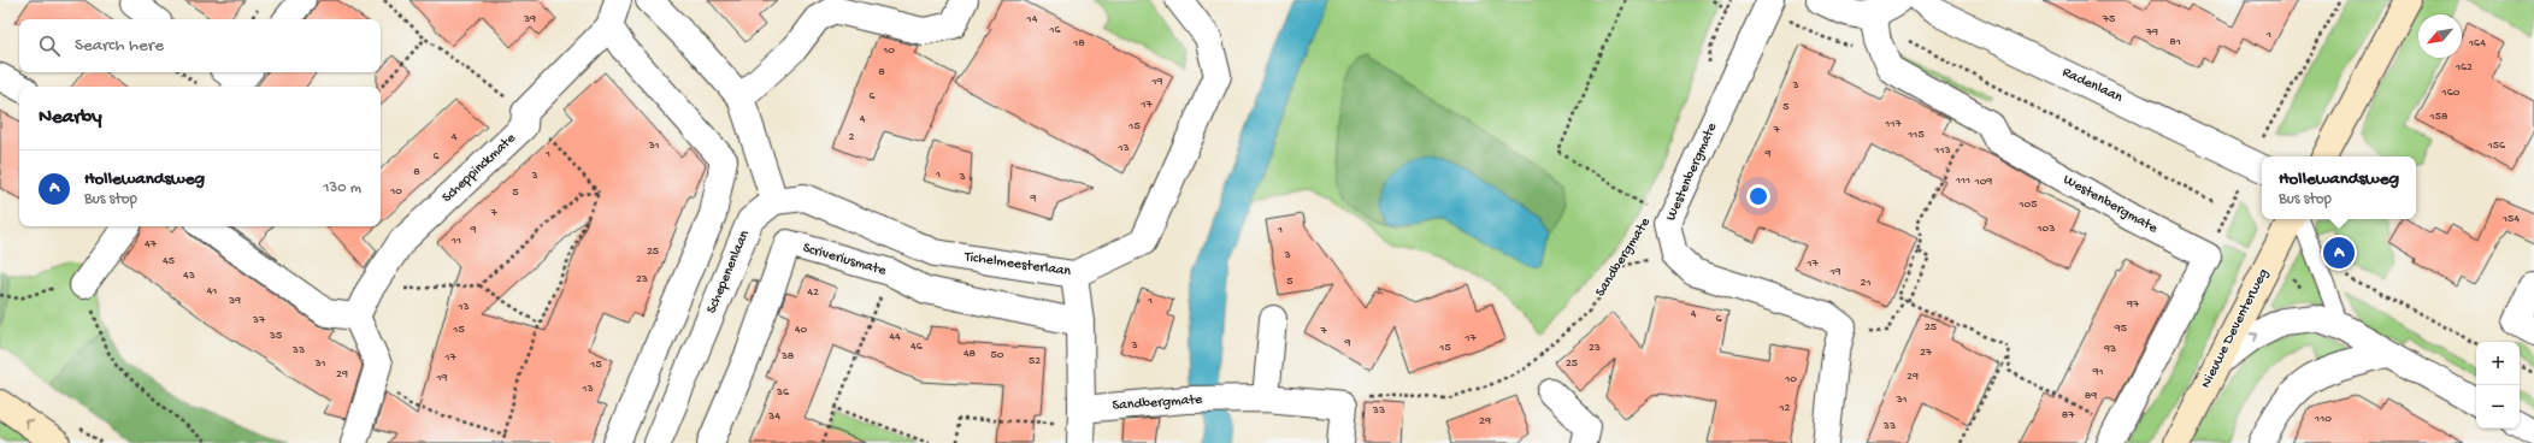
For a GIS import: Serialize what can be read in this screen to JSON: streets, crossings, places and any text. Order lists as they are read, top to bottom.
{
  "streets": {
    "main road": ["Nieuwe Deventerweg"],
    "street": [
      "Radenlaan",
      "Scheppinckmate",
      "Westenbergmate",
      "Sandbergmate",
      "Scriveriusmate",
      "Tichelmeesterlaan",
      "Schepenenlaan"
    ]
  },
  "crossings": [
    ["Tichelmeesterlaan", "Schepenenlaan"]
  ],
  "house_numbers": [
    "39",
    "14",
    "75",
    "16",
    "79",
    "1",
    "81",
    "18",
    "164",
    "10",
    "162",
    "8",
    "19",
    "3",
    "160",
    "6",
    "17",
    "5",
    "158",
    "4",
    "117",
    "15",
    "7",
    "115",
    "4",
    "2",
    "31",
    "156",
    "13",
    "113",
    "1",
    "9",
    "6",
    "8",
    "1",
    "3",
    "3",
    "111",
    "109",
    "10",
    "5",
    "9",
    "105",
    "7",
    "154",
    "103",
    "9",
    "1",
    "11",
    "47",
    "25",
    "3",
    "45",
    "17",
    "19",
    "43",
    "23",
    "5",
    "21",
    "41",
    "42",
    "39",
    "1",
    "97",
    "13",
    "4",
    "6",
    "37",
    "25",
    "95",
    "15",
    "40",
    "7",
    "35",
    "44",
    "17",
    "9",
    "3",
    "46",
    "15",
    "23",
    "93",
    "33",
    "27",
    "48",
    "50",
    "38",
    "17",
    "52",
    "31",
    "25",
    "15",
    "91",
    "29",
    "29",
    "19",
    "10",
    "13",
    "36",
    "89",
    "31",
    "12",
    "33",
    "87",
    "34",
    "110",
    "29",
    "33"
  ],
  "north": "bottom left",
  "page": {
    "search": "Search here",
    "heading": "Nearby",
    "list": [
      {
        "mark": "A",
        "name": "Hollewandsweg",
        "note": "Bus stop",
        "value": "130 m"
      }
    ],
    "popup": ["Hollewandsweg", "Bus stop"],
    "pins": "A",
    "map_buttons": ["+", "−"]
  }
}
